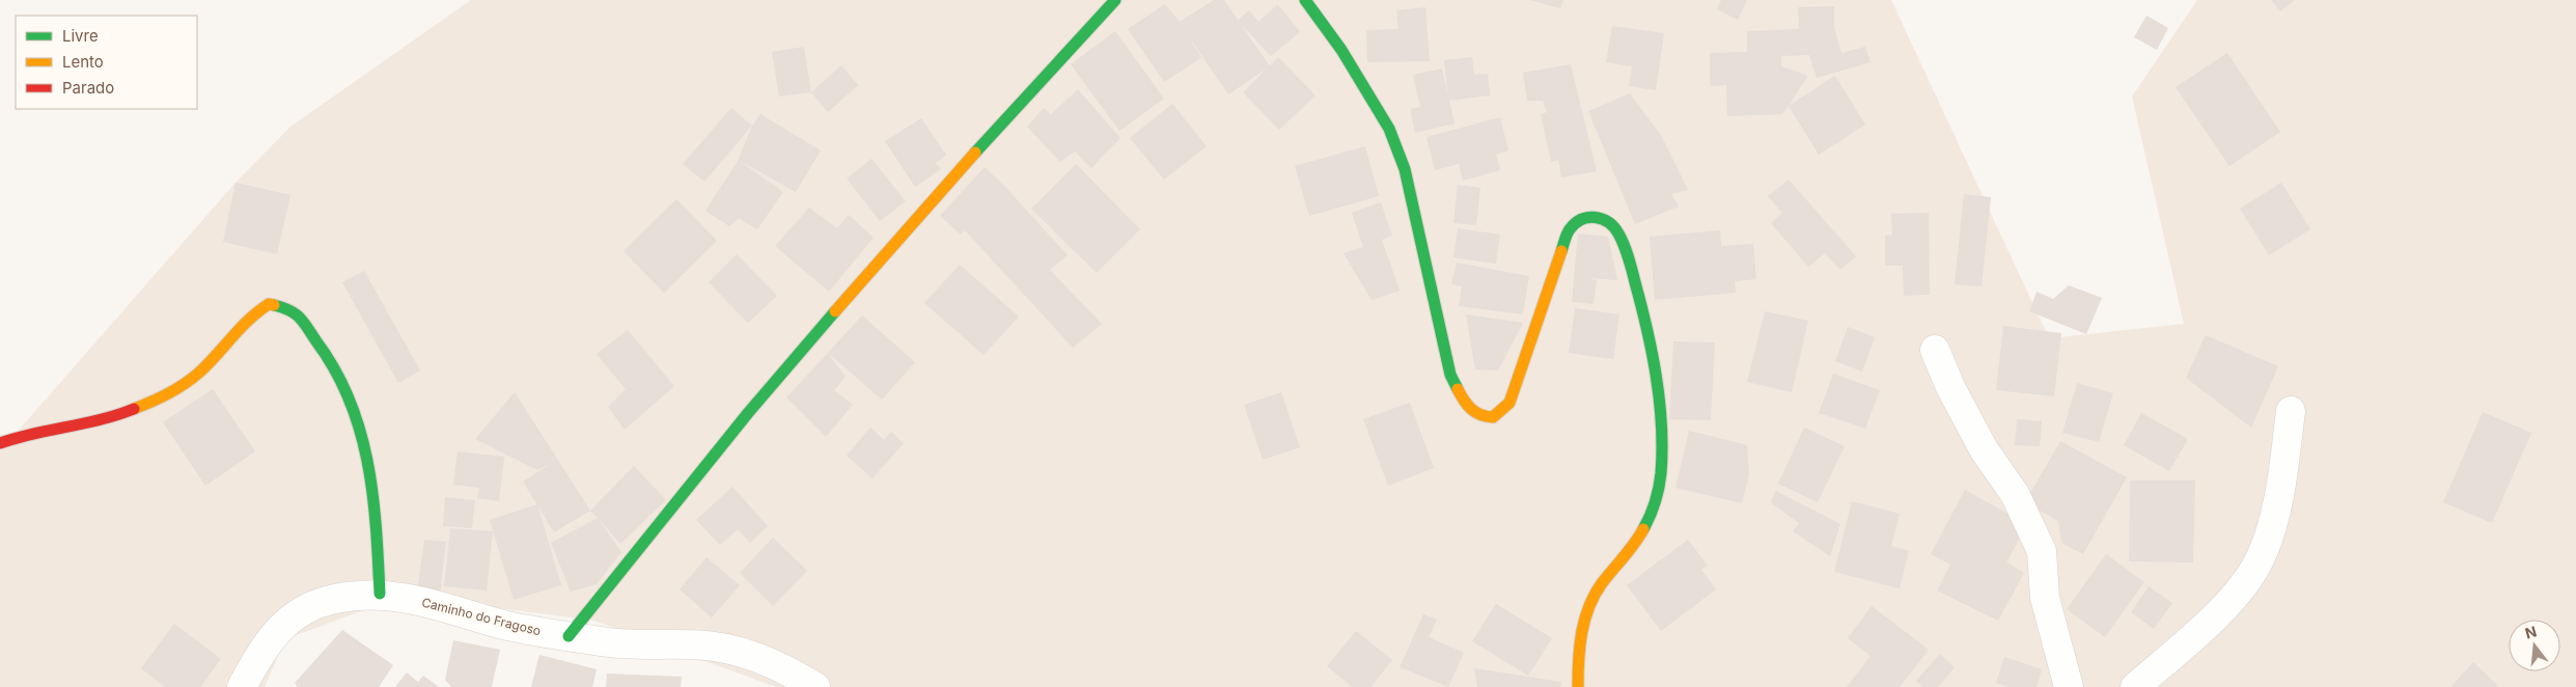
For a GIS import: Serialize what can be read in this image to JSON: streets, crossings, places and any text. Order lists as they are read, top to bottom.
{
  "streets": {
    "street": ["Caminho do Fragoso"]
  },
  "legend": ["Livre", "Lento", "Parado"],
  "north": "top"
}
